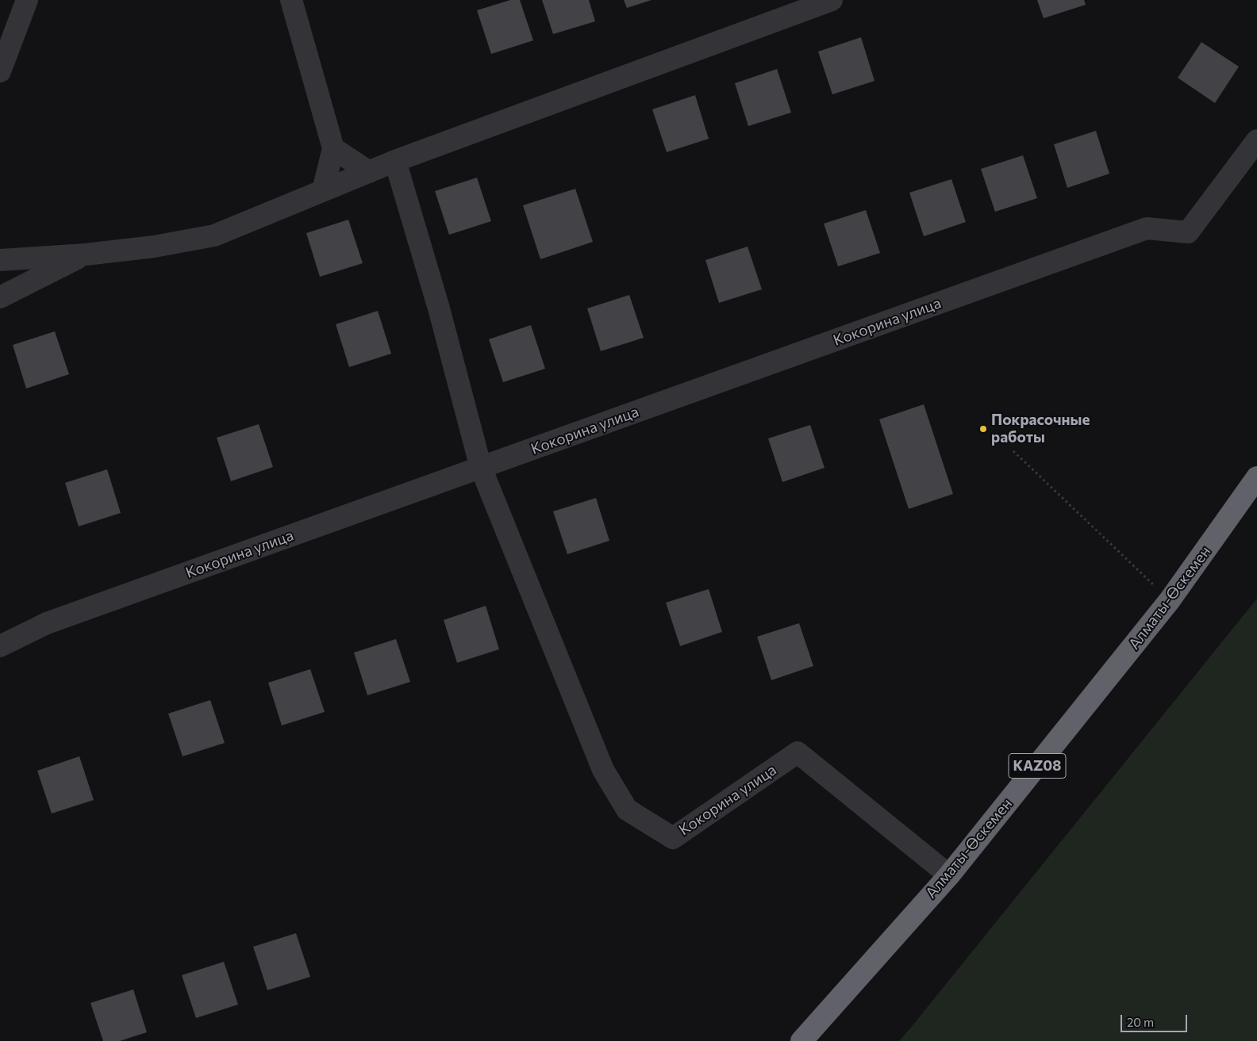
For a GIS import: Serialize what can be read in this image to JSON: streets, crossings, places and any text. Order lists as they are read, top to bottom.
{
  "streets": {
    "highway": ["Алматы-Өскемен", "KAZ08"],
    "street": ["Кокорина улица"]
  },
  "crossings": [
    ["Кокорина улица", "Алматы-Өскемен"]
  ],
  "places": ["Покрасочные работы"],
  "scale_bar": "20 m"
}
